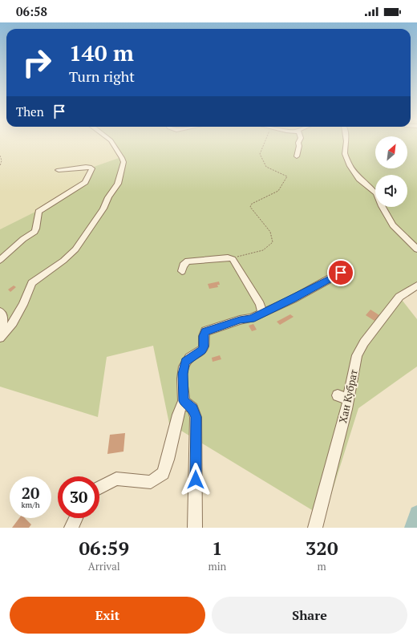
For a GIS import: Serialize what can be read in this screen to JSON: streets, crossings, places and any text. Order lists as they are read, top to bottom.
{
  "streets": {
    "street": ["Хан Кубрат"]
  },
  "north": "top right",
  "page": {
    "status": "06:58",
    "turn": ["140 m", "Turn right"],
    "then": "Then",
    "speed": "20 km/h",
    "limit": "30",
    "eta": [
      "06:59",
      "Arrival",
      "1",
      "min",
      "320",
      "m"
    ],
    "buttons": ["Exit", "Share"]
  }
}
